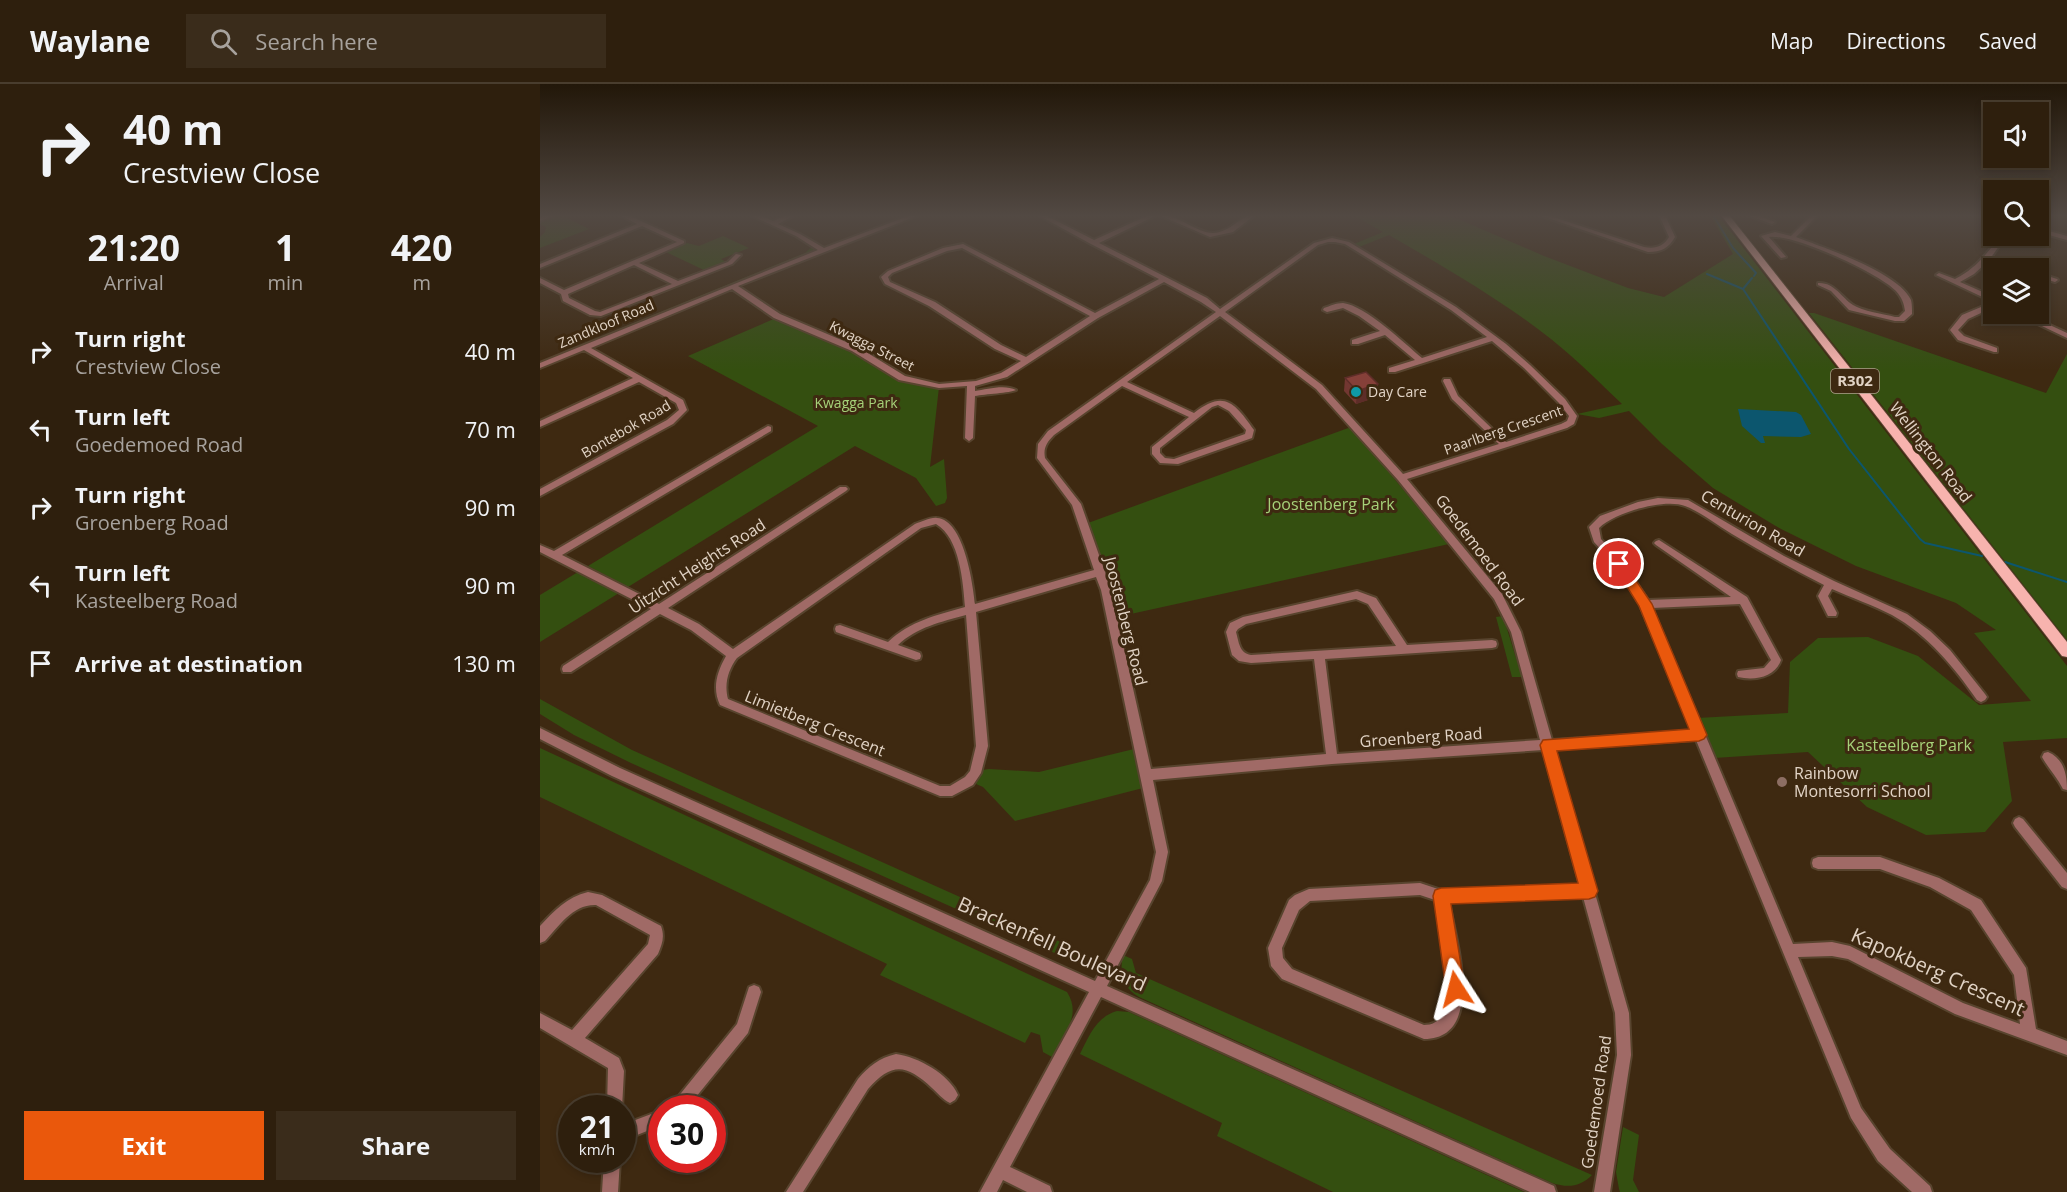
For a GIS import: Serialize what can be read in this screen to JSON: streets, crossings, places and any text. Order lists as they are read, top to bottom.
{
  "streets": {
    "main road": ["R302", "Wellington Road"],
    "street": [
      "Zandkloof Road",
      "Kwagga Street",
      "Bontebok Road",
      "Paarlberg Crescent",
      "Centurion Road",
      "Goedemoed Road",
      "Uitzicht Heights Road",
      "Joostenberg Road",
      "Limietberg Crescent",
      "Groenberg Road",
      "Brackenfell Boulevard",
      "Kapokberg Crescent"
    ]
  },
  "crossings": [
    ["Zandkloof Road", "Kwagga Street"],
    ["Zandkloof Road", "Bontebok Road"],
    ["Kwagga Street", "Goedemoed Road"],
    ["Paarlberg Crescent", "Goedemoed Road"],
    ["Paarlberg Crescent", "Joostenberg Road"],
    ["Goedemoed Road", "Joostenberg Road"],
    ["Goedemoed Road", "Groenberg Road"],
    ["Joostenberg Road", "Groenberg Road"],
    ["Joostenberg Road", "Brackenfell Boulevard"]
  ],
  "parks": ["Kwagga Park", "Joostenberg Park", "Kasteelberg Park"],
  "places": ["Day Care", "Rainbow Montesorri School"],
  "page": {
    "header": "Waylane",
    "search": "Search here",
    "nav": ["Map", "Directions", "Saved"],
    "turn": ["40 m", "Crestview Close"],
    "eta": [
      "21:20",
      "Arrival",
      "1",
      "min",
      "420",
      "m"
    ],
    "list": [
      {
        "name": "Turn right",
        "note": "Crestview Close",
        "value": "40 m"
      },
      {
        "name": "Turn left",
        "note": "Goedemoed Road",
        "value": "70 m"
      },
      {
        "name": "Turn right",
        "note": "Groenberg Road",
        "value": "90 m"
      },
      {
        "name": "Turn left",
        "note": "Kasteelberg Road",
        "value": "90 m"
      },
      {
        "name": "Arrive at destination",
        "value": "130 m"
      }
    ],
    "speed": "21 km/h",
    "limit": "30",
    "buttons": ["Exit", "Share"]
  }
}
